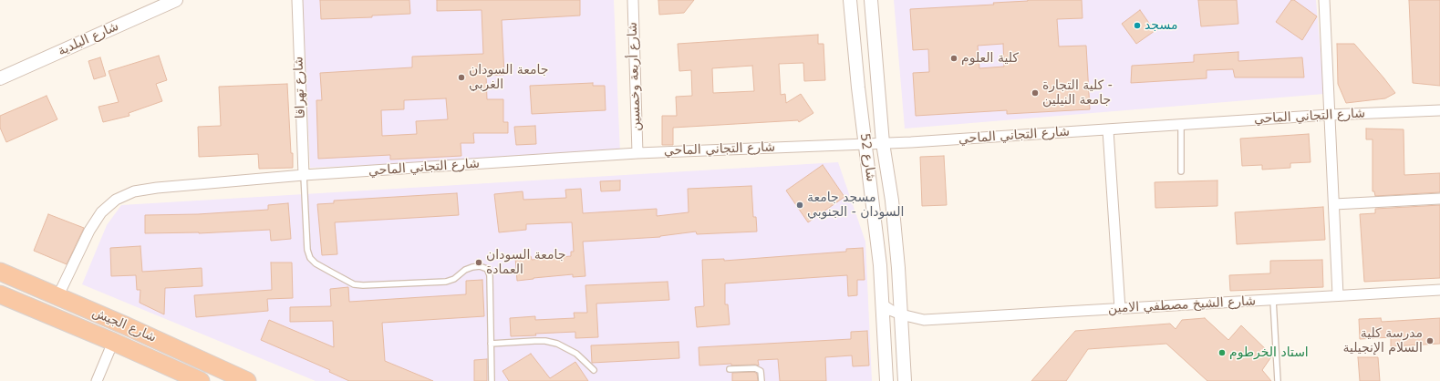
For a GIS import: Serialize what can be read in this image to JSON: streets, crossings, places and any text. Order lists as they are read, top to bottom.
{
  "streets": {
    "highway": ["شارع الجيش"],
    "street": [
      "شارع البلدية",
      "شارع أربعة وخمسين",
      "شارع تهراقا",
      "شارع التجاني الماحي",
      "شارع 52",
      "شارع الشيخ مصطفي الامين"
    ]
  },
  "crossings": [
    ["شارع أربعة وخمسين", "شارع التجاني الماحي"],
    ["شارع تهراقا", "شارع التجاني الماحي"],
    ["شارع التجاني الماحي", "شارع 52"],
    ["شارع التجاني الماحي", "شارع الجيش"],
    ["شارع 52", "شارع الشيخ مصطفي الامين"]
  ],
  "places": [
    "مسجد",
    "كلية العلوم",
    "جامعة السودان الغربي",
    "كلية التجارة - جامعة النيلين",
    "مسجد جامعة السودان - الجنوبي",
    "جامعة السودان العمادة",
    "مدرسة كلية السلام الإنجيلية",
    "استاد الخرطوم"
  ]
}
